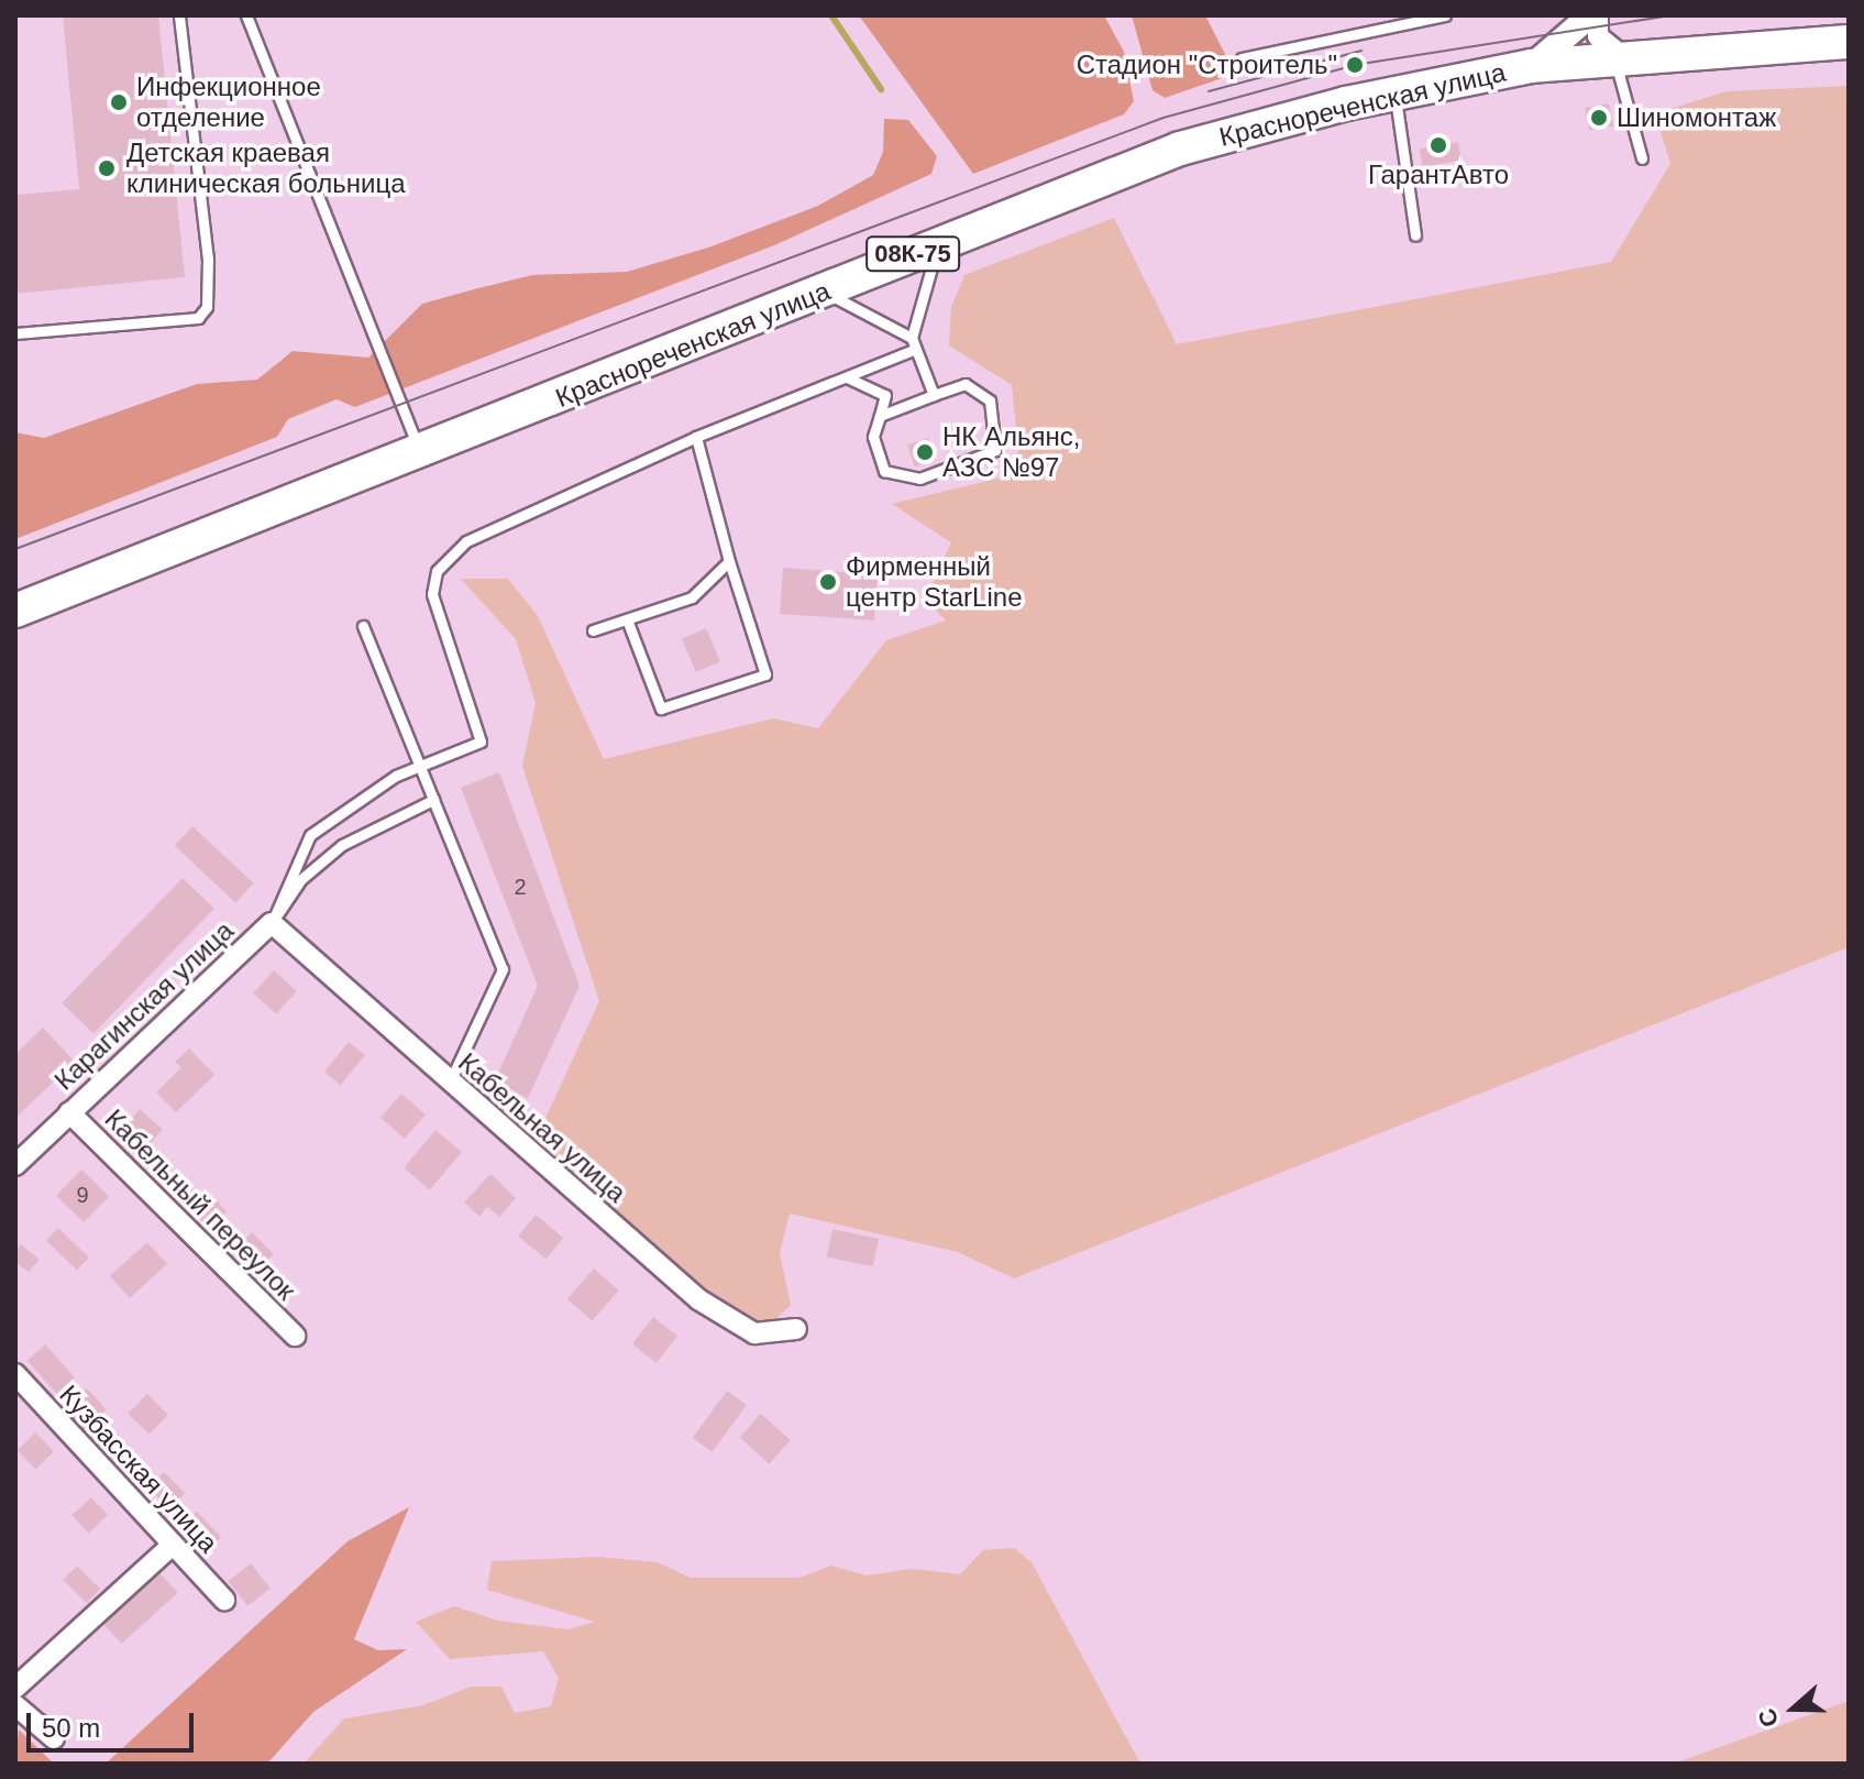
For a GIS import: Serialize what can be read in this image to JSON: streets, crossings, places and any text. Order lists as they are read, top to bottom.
{
  "streets": {
    "main road": ["Краснореченская улица", "08К-75"],
    "street": [
      "Карагинская улица",
      "Кабельная улица",
      "Кабельный переулок",
      "Кузбасская улица"
    ]
  },
  "crossings": [
    ["Карагинская улица", "Кабельная улица"],
    ["Карагинская улица", "Кабельный переулок"]
  ],
  "places": [
    "Стадион \"Строитель\"",
    "Инфекционное отделение",
    "Шиномонтаж",
    "ГарантАвто",
    "Детская краевая клиническая больница",
    "НК Альянс, АЗС №97",
    "Фирменный центр StarLine"
  ],
  "house_numbers": ["2", "9"],
  "scale_bar": "50 m",
  "north": "left"
}
